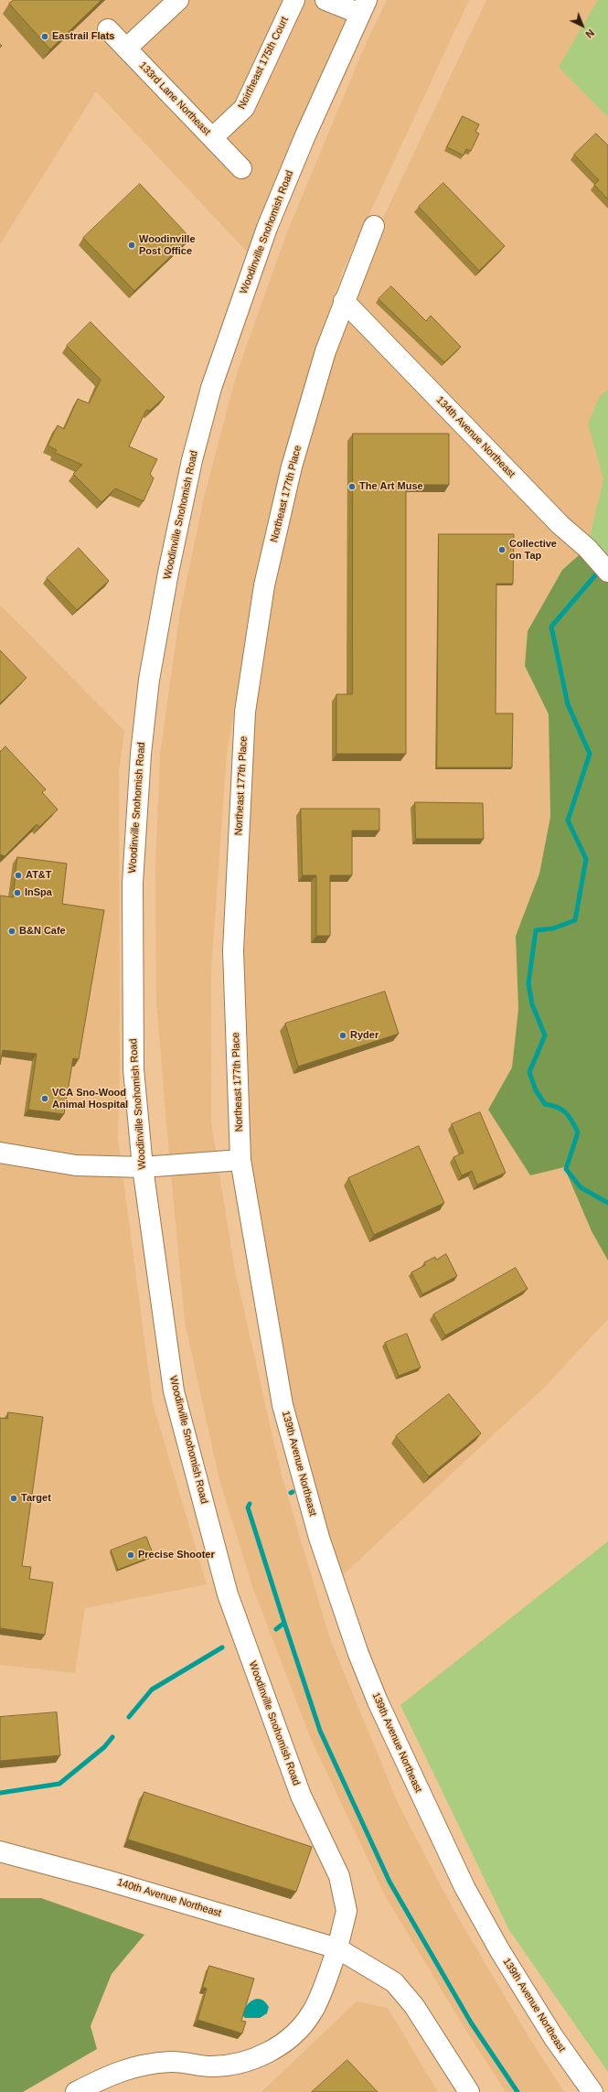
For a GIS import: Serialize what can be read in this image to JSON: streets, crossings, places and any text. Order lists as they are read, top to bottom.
{
  "streets": {
    "street": [
      "Noirtheast 175th Court",
      "133rd Lane Northeast",
      "Woodinville Snohomish Road",
      "134th Avenue Northeast",
      "Northeast 177th Place",
      "139th Avenue Northeast",
      "140th Avenue Northeast"
    ]
  },
  "crossings": [
    ["Noirtheast 175th Court", "133rd Lane Northeast"],
    ["Woodinville Snohomish Road", "140th Avenue Northeast"],
    ["134th Avenue Northeast", "Northeast 177th Place"],
    ["Northeast 177th Place", "139th Avenue Northeast"]
  ],
  "places": [
    "Eastrail Flats",
    "Woodinville Post Office",
    "The Art Muse",
    "Collective on Tap",
    "AT&T",
    "InSpa",
    "B&N Cafe",
    "Ryder",
    "VCA Sno-Wood Animal Hospital",
    "Target",
    "Precise Shooter"
  ],
  "north": "bottom right"
}
